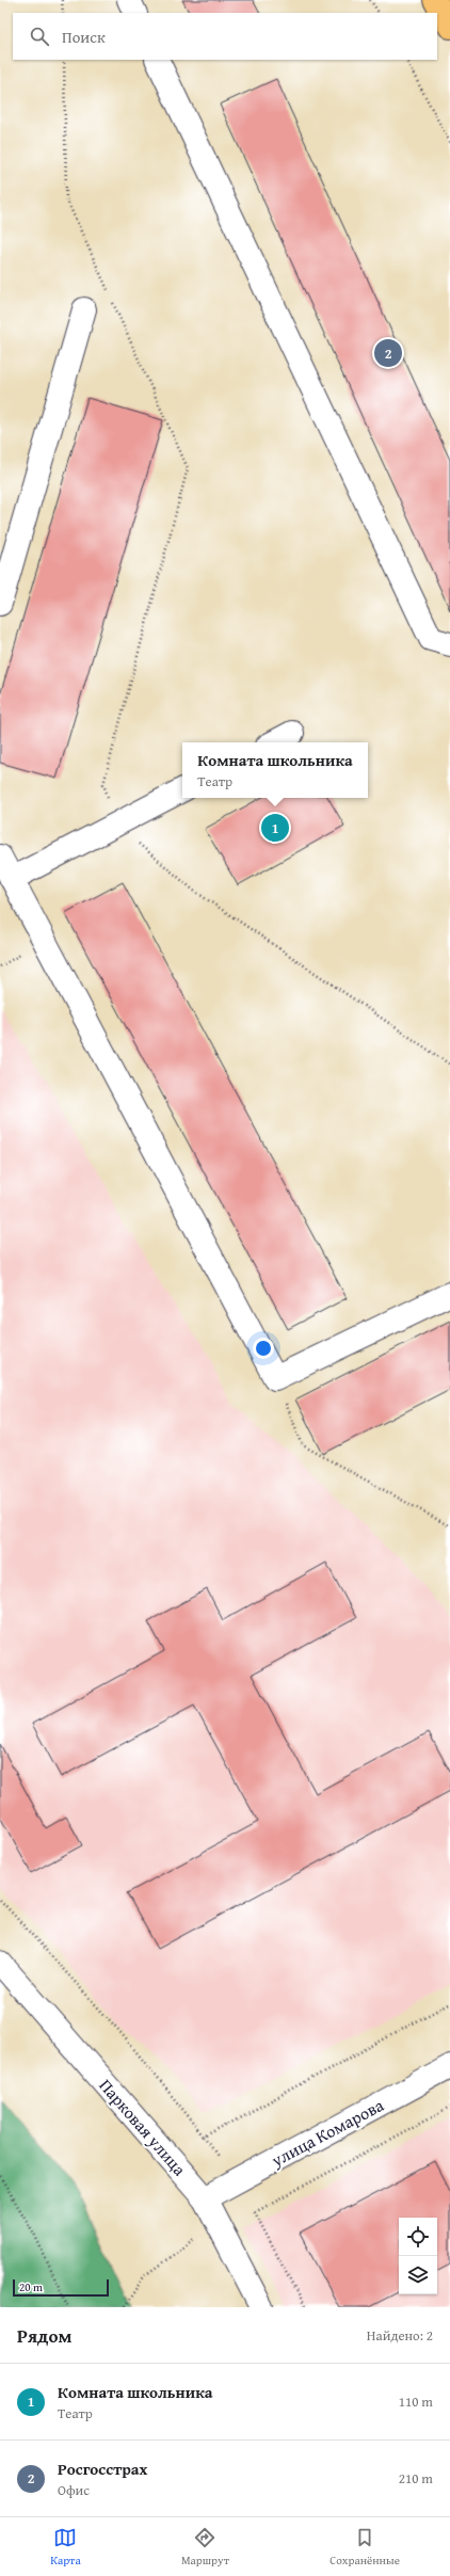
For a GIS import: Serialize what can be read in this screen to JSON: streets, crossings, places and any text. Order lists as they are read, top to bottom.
{
  "streets": {
    "street": ["Парковая улица", "улица Комарова"]
  },
  "crossings": [
    ["Парковая улица", "улица Комарова"]
  ],
  "scale_bar": "20 m",
  "page": {
    "search": "Поиск",
    "pins": ["2", "1"],
    "popup": ["Комната школьника", "Театр"],
    "scale": "20 m",
    "heading": ["Рядом", "Найдено: 2"],
    "list": [
      {
        "mark": "1",
        "name": "Комната школьника",
        "note": "Театр",
        "value": "110 m"
      },
      {
        "mark": "2",
        "name": "Росгосстрах",
        "note": "Офис",
        "value": "210 m"
      }
    ],
    "nav": ["Карта", "Маршрут", "Сохранённые"]
  }
}
